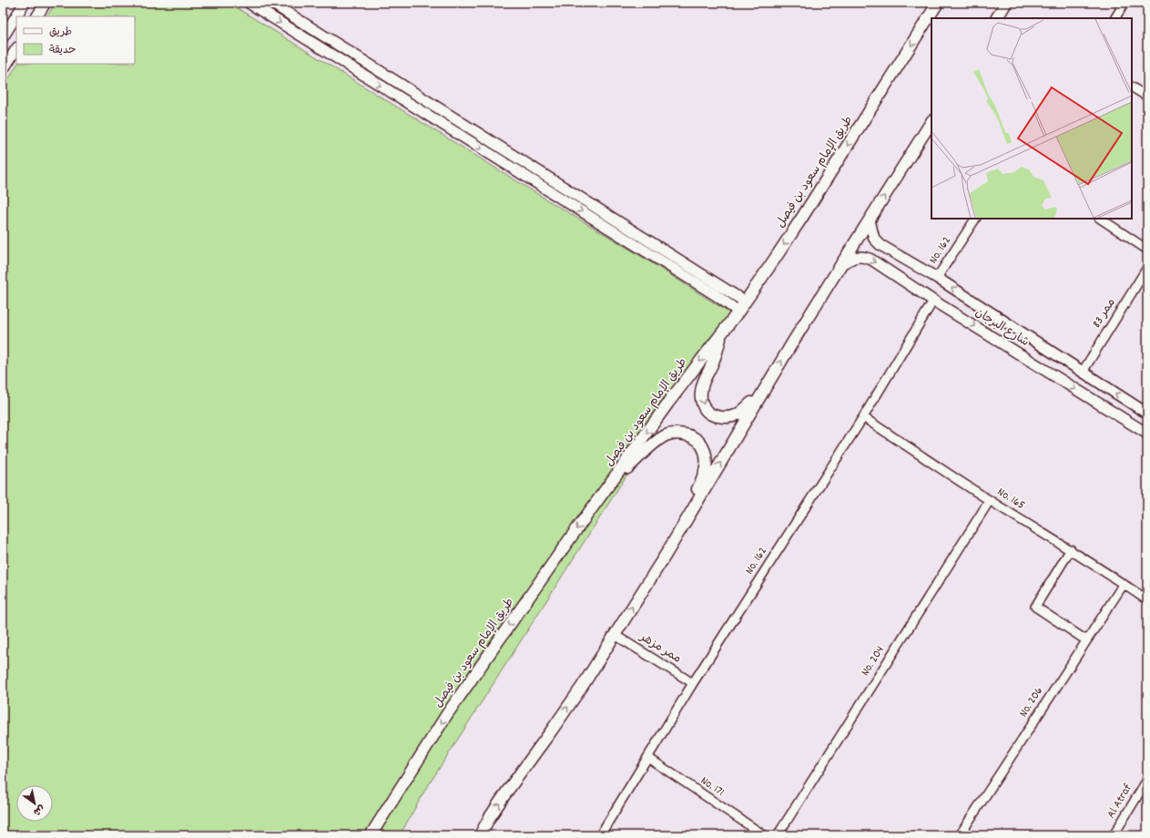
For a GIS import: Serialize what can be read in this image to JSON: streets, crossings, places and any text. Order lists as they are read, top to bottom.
{
  "streets": {
    "main road": ["طريق الإمام سعود بن فيصل"],
    "street": [
      "No. 162",
      "ممر 83",
      "شارع البرجان",
      "No. 165",
      "ممر مزهر",
      "No. 204",
      "No. 206",
      "No. 171",
      "Al Atraf"
    ]
  },
  "crossings": [
    ["No. 162", "شارع البرجان"],
    ["No. 162", "No. 165"],
    ["No. 162", "ممر مزهر"],
    ["No. 162", "No. 171"],
    ["ممر 83", "شارع البرجان"],
    ["No. 165", "No. 204"],
    ["No. 165", "No. 206"]
  ],
  "legend": ["طريق", "حديقة"],
  "north": "bottom right"
}
